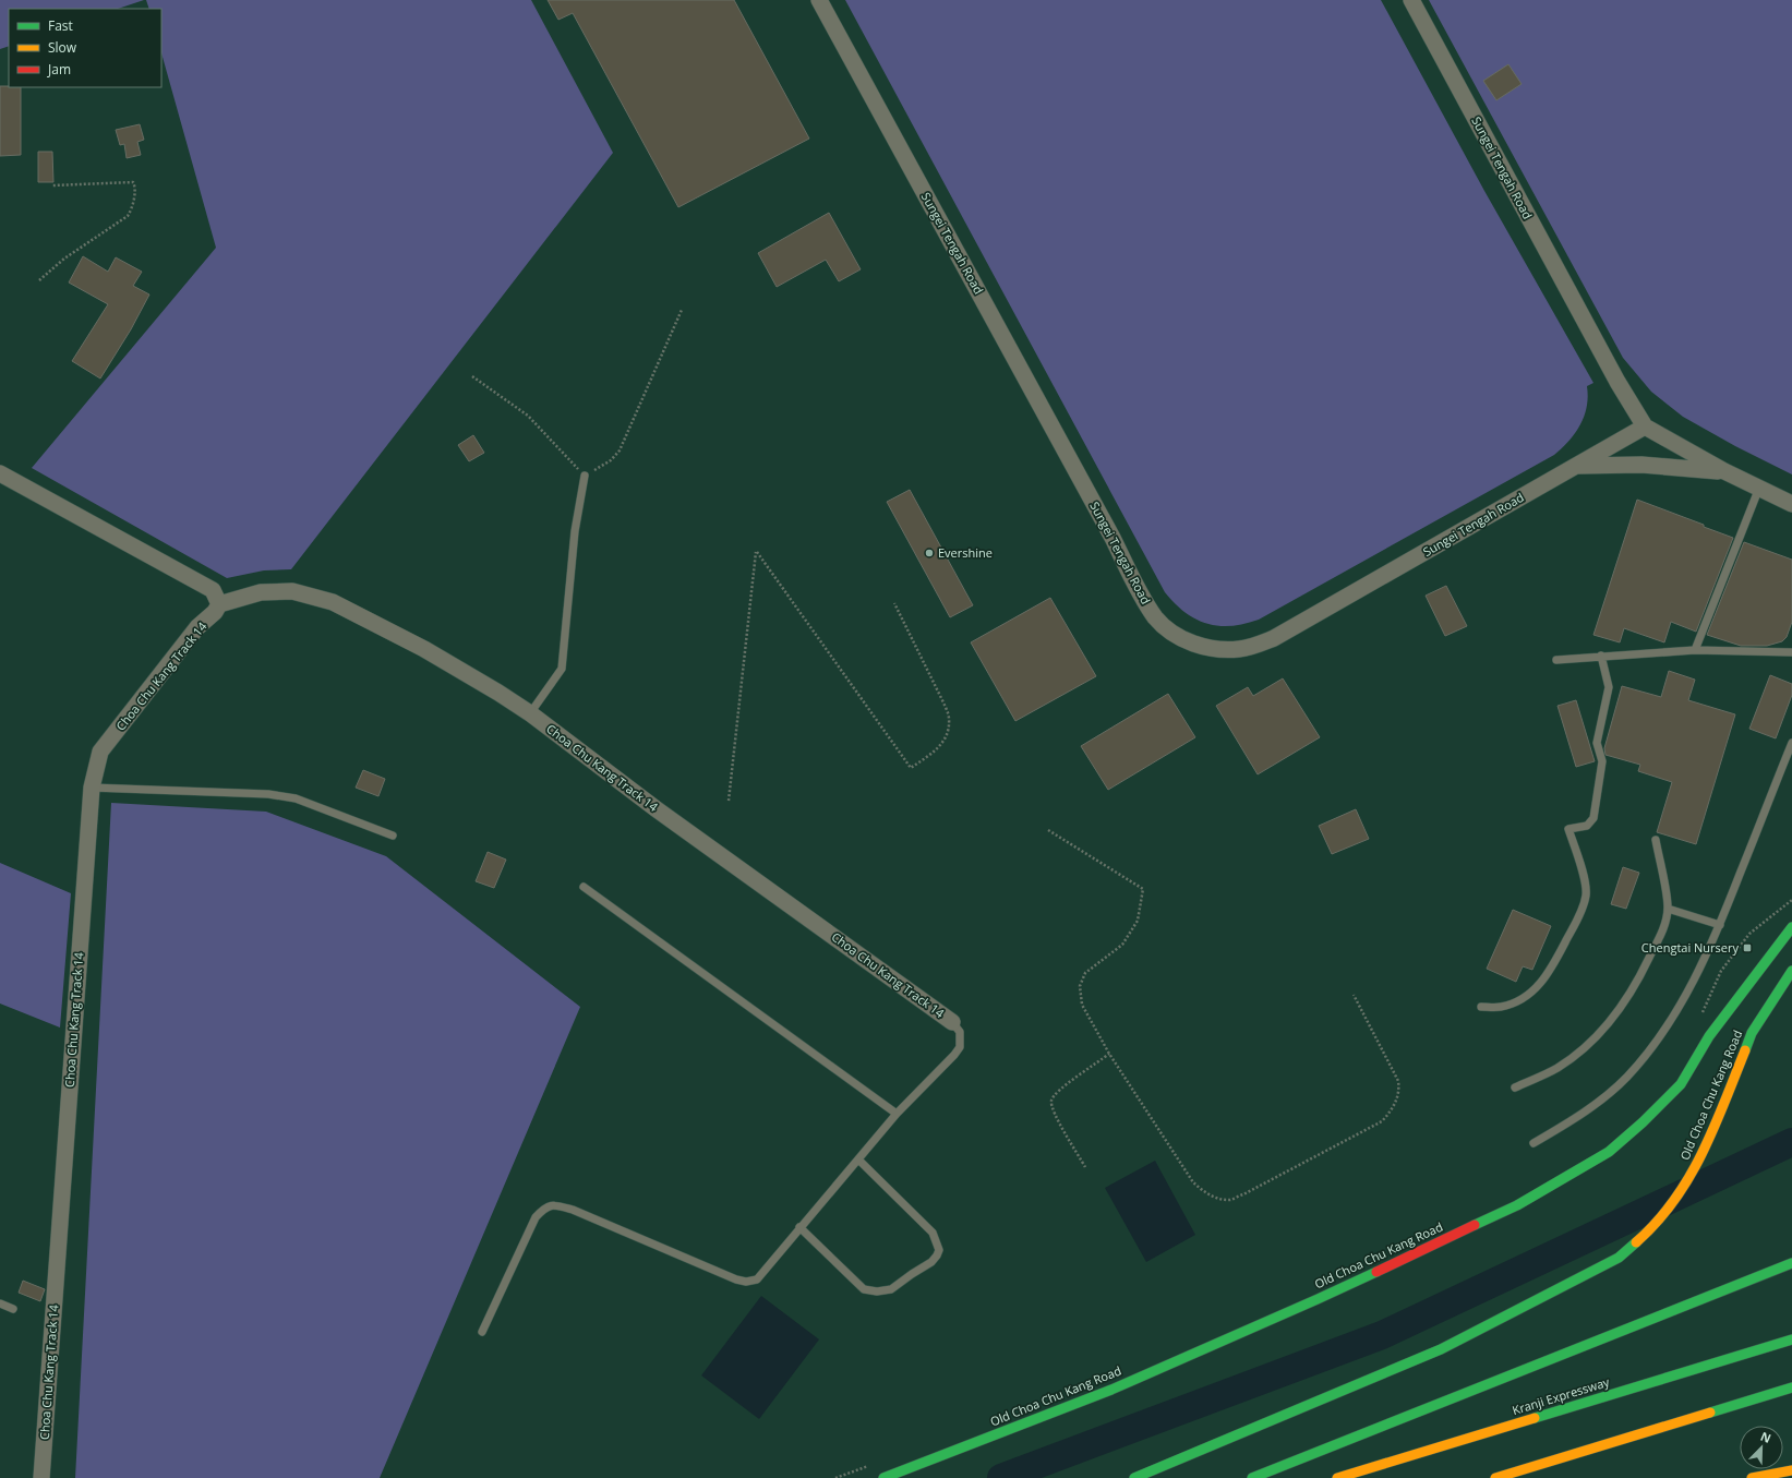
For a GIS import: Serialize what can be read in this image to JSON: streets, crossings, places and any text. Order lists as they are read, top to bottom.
{
  "streets": {
    "main road": ["Old Choa Chu Kang Road", "Kranji Expressway"],
    "street": ["Sungei Tengah Road", "Choa Chu Kang Track 14"]
  },
  "places": {
    "other": ["Evershine"],
    "transit": ["Chengtai Nursery"]
  },
  "legend": ["Fast", "Slow", "Jam"],
  "north": "top right"
}
